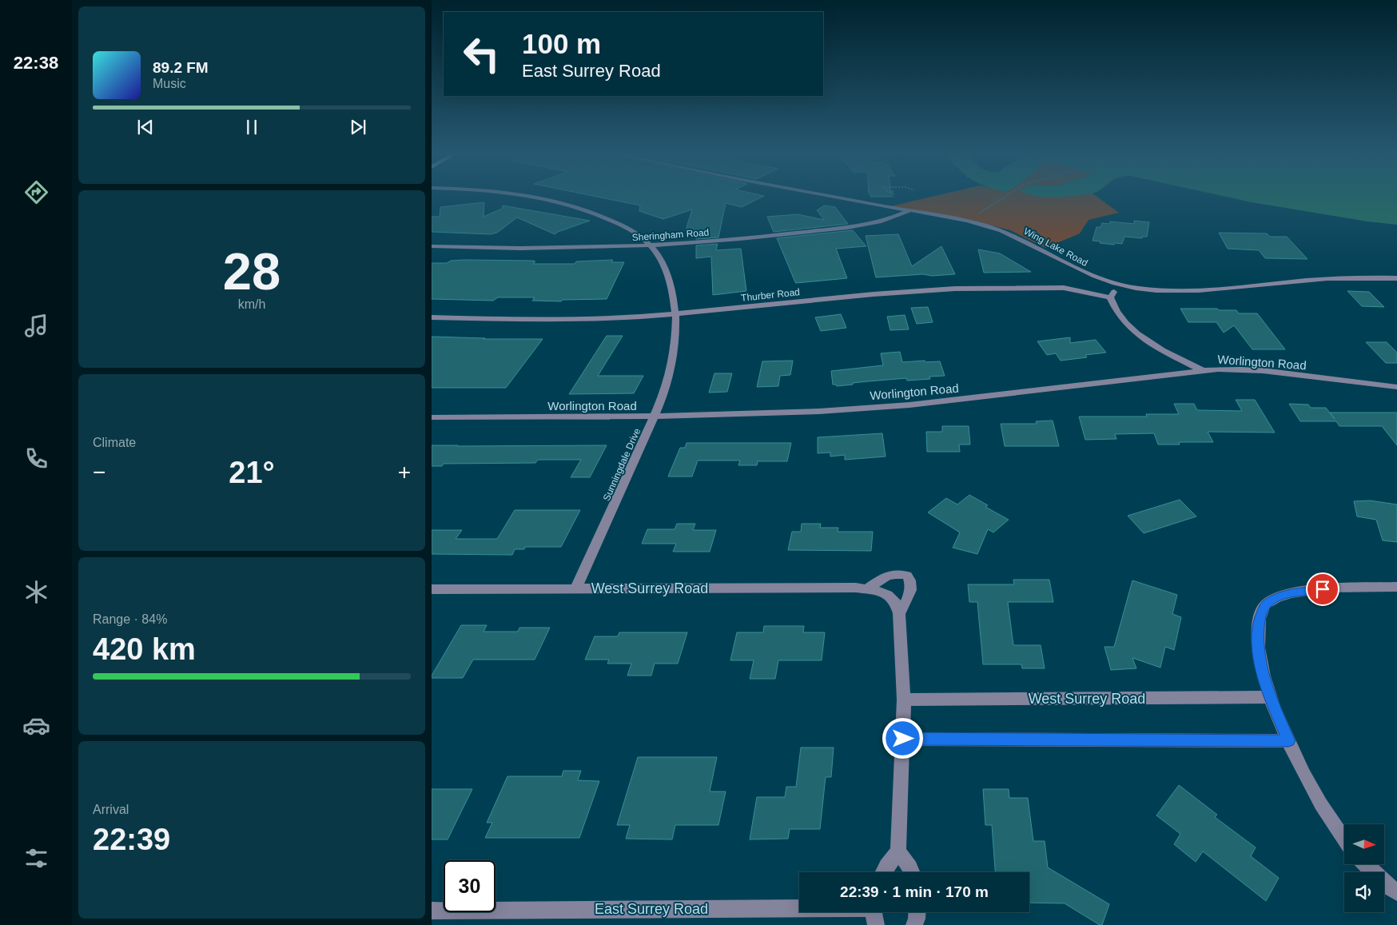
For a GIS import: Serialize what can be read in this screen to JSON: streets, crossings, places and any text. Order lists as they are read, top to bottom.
{
  "streets": {
    "street": [
      "Sheringham Road",
      "Wing Lake Road",
      "Thurber Road",
      "Worlington Road",
      "Sunningdale Drive",
      "West Surrey Road",
      "East Surrey Road"
    ]
  },
  "crossings": [
    ["Sheringham Road", "Wing Lake Road"],
    ["Sheringham Road", "Sunningdale Drive"],
    ["Thurber Road", "Sunningdale Drive"],
    ["Worlington Road", "Sunningdale Drive"],
    ["Sunningdale Drive", "West Surrey Road"]
  ],
  "north": "right",
  "page": {
    "tabs": "22:38",
    "turn": ["100 m", "East Surrey Road"],
    "song": ["89.2 FM", "Music"],
    "tile": [
      ["28", "km/h"],
      "Climate",
      ["Range · 84%", "420 km"],
      ["Arrival", "22:39"]
    ],
    "heat": ["−", "21°", "+"],
    "limit": "30",
    "trip": "22:39 · 1 min · 170 m"
  }
}
